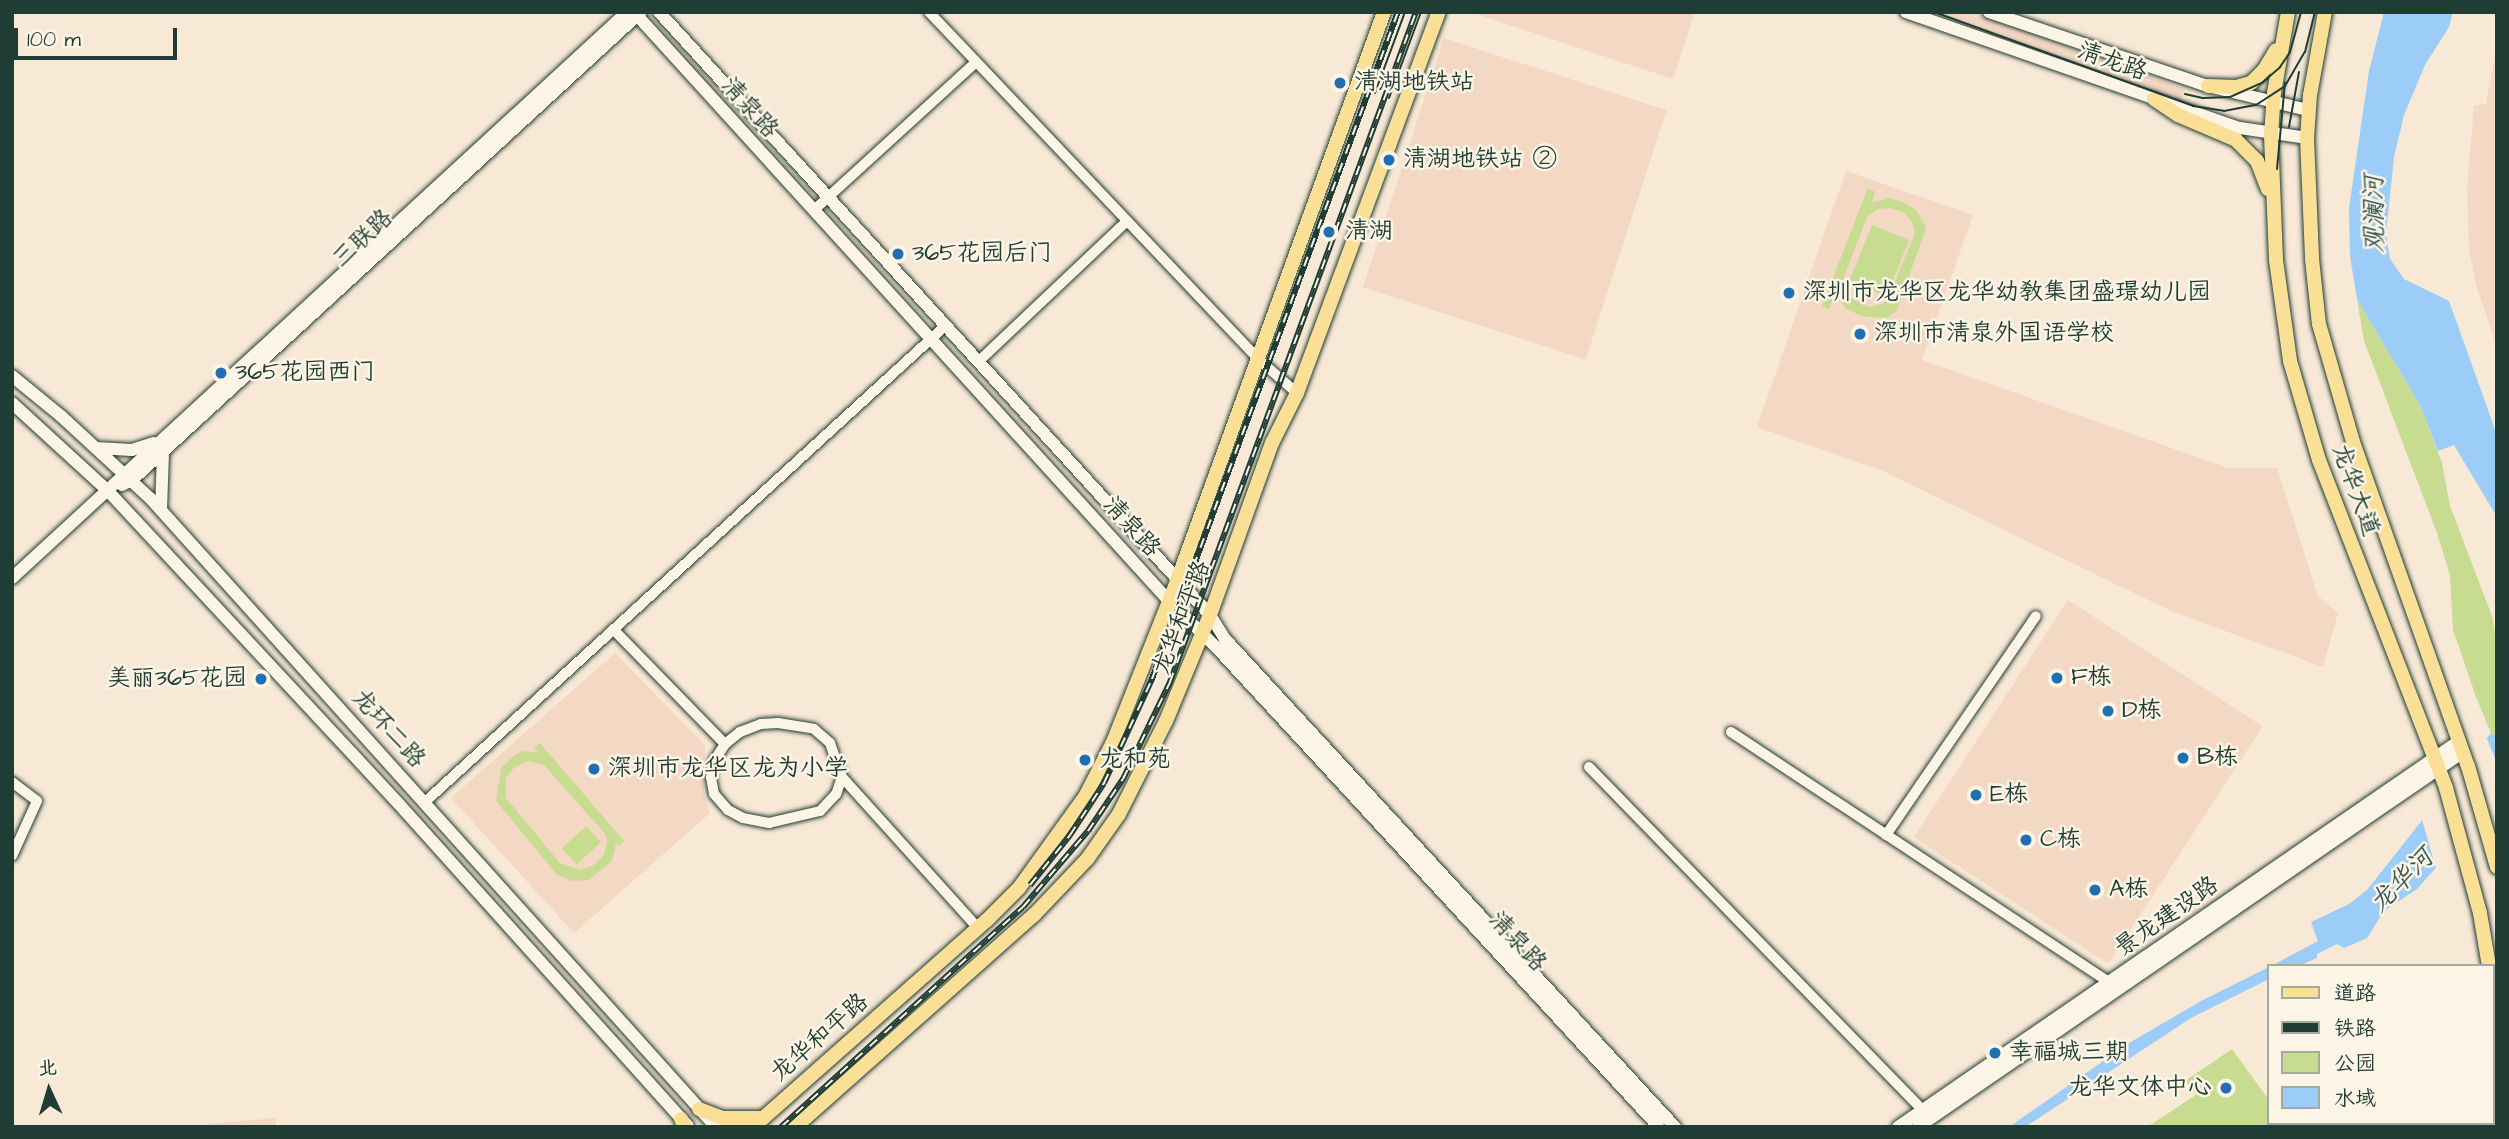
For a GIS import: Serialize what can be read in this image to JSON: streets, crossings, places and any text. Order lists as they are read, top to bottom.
{
  "streets": {
    "main road": [
      "清龙路",
      "清泉路",
      "三联路",
      "龙华大道",
      "龙华和平路",
      "龙环二路",
      "景龙建设路"
    ]
  },
  "crossings": [
    ["清龙路", "龙华大道"],
    ["清泉路", "三联路"],
    ["清泉路", "龙华和平路"],
    ["三联路", "龙环二路"],
    ["龙华大道", "景龙建设路"]
  ],
  "water": ["观澜河", "龙华河"],
  "places": [
    "清湖地铁站",
    "清湖地铁站 ②",
    "清湖",
    "365花园后门",
    "深圳市龙华区龙华幼教集团盛璟幼儿园",
    "深圳市清泉外国语学校",
    "365花园西门",
    "F栋",
    "美丽365花园",
    "D栋",
    "B栋",
    "龙和苑",
    "深圳市龙华区龙为小学",
    "E栋",
    "C栋",
    "A栋",
    "幸福城三期",
    "龙华文体中心"
  ],
  "legend": [
    "道路",
    "铁路",
    "公园",
    "水域"
  ],
  "scale_bar": "100 m",
  "north": "top"
}
